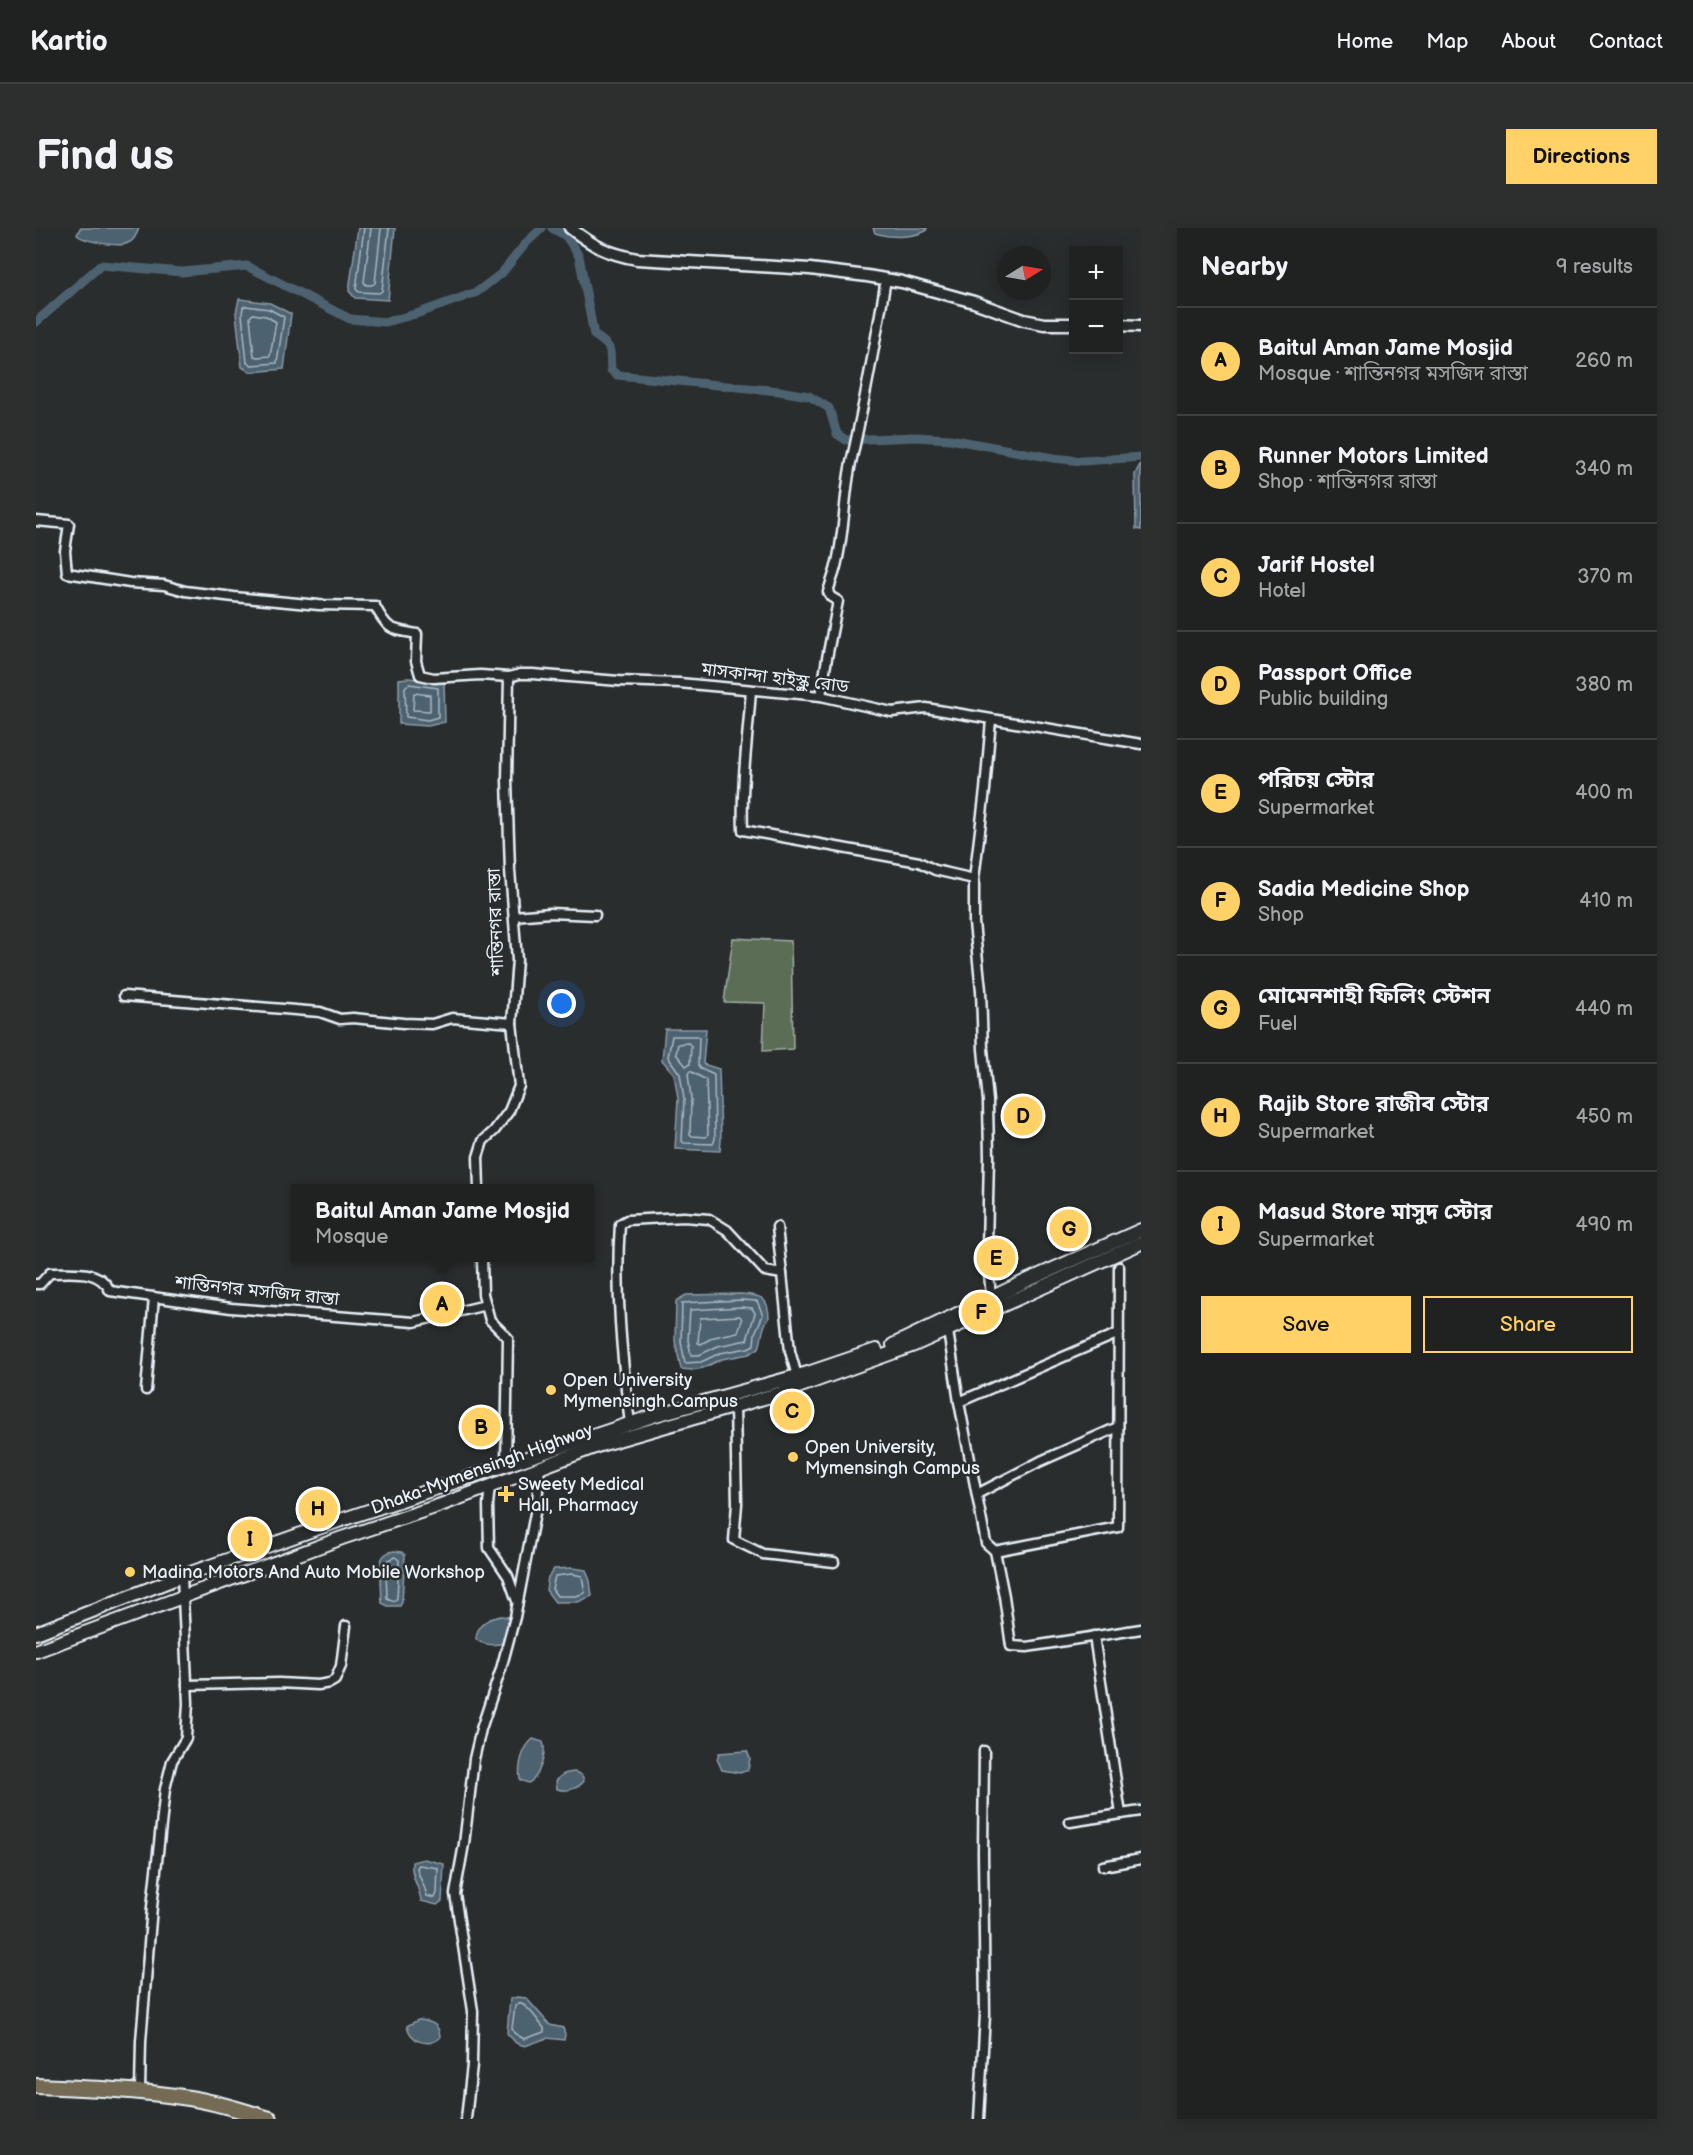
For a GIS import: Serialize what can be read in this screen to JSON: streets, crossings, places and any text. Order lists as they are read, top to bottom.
{
  "streets": {
    "main road": ["Dhaka-Mymensingh Highway"],
    "street": ["মাসকান্দা হাইস্কুল রোড", "শান্তিনগর রাস্তা", "শান্তিনগর মসজিদ রাস্তা"]
  },
  "crossings": [
    ["মাসকান্দা হাইস্কুল রোড", "শান্তিনগর রাস্তা"]
  ],
  "places": {
    "other": ["Open University Mymensingh Campus", "Open University, Mymensingh Campus", "Madina Motors And Auto Mobile Workshop"],
    "health": ["Sweety Medical Hall, Pharmacy"]
  },
  "north": "right",
  "page": {
    "header": "Kartio",
    "nav": [
      "Home",
      "Map",
      "About",
      "Contact"
    ],
    "buttons": [
      "Directions",
      ["Save", "Share"]
    ],
    "title": "Find us",
    "heading": ["Nearby", "9 results"],
    "map_buttons": ["+", "−"],
    "list": [
      {
        "mark": "A",
        "name": "Baitul Aman Jame Mosjid",
        "note": "Mosque · শান্তিনগর মসজিদ রাস্তা",
        "value": "260 m"
      },
      {
        "mark": "B",
        "name": "Runner Motors Limited",
        "note": "Shop · শান্তিনগর রাস্তা",
        "value": "340 m"
      },
      {
        "mark": "C",
        "name": "Jarif Hostel",
        "note": "Hotel",
        "value": "370 m"
      },
      {
        "mark": "D",
        "name": "Passport Office",
        "note": "Public building",
        "value": "380 m"
      },
      {
        "mark": "E",
        "name": "পরিচয় স্টোর",
        "note": "Supermarket",
        "value": "400 m"
      },
      {
        "mark": "F",
        "name": "Sadia Medicine Shop",
        "note": "Shop",
        "value": "410 m"
      },
      {
        "mark": "G",
        "name": "মোমেনশাহী ফিলিং স্টেশন",
        "note": "Fuel",
        "value": "440 m"
      },
      {
        "mark": "H",
        "name": "Rajib Store রাজীব স্টোর",
        "note": "Supermarket",
        "value": "450 m"
      },
      {
        "mark": "I",
        "name": "Masud Store মাসুদ স্টোর",
        "note": "Supermarket",
        "value": "490 m"
      }
    ],
    "pins": [
      "D",
      "G",
      "E",
      "A",
      "F",
      "C",
      "B",
      "H",
      "I"
    ],
    "popup": ["Baitul Aman Jame Mosjid", "Mosque"]
  }
}
